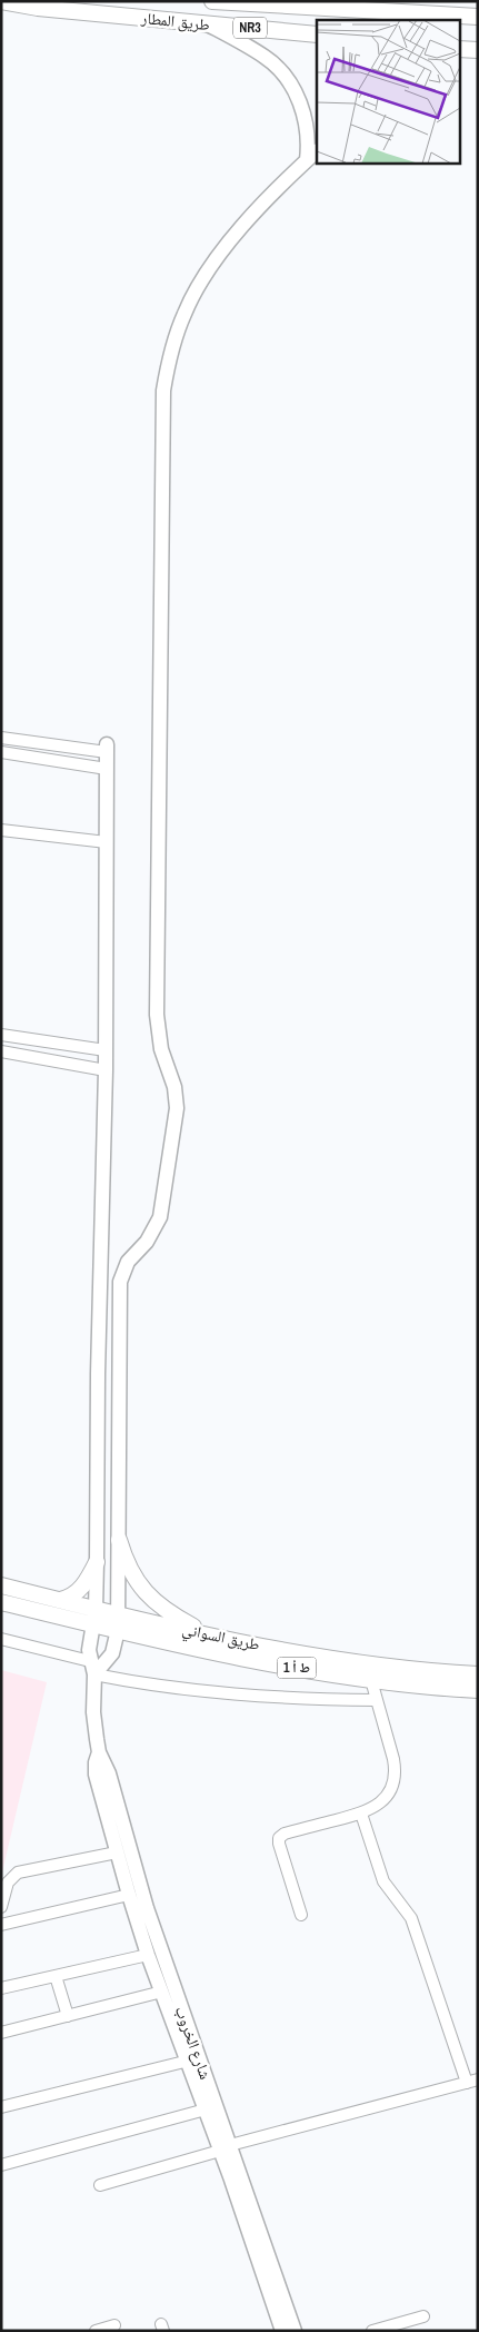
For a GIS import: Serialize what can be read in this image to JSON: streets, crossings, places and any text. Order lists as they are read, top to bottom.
{
  "streets": {
    "highway": [
      "طريق المطار",
      "NR3",
      "طريق السواني",
      "ط أ 1"
    ],
    "main road": ["شارع الخروب"]
  },
  "crossings": [
    ["طريق السواني", "شارع الخروب"]
  ]
}
